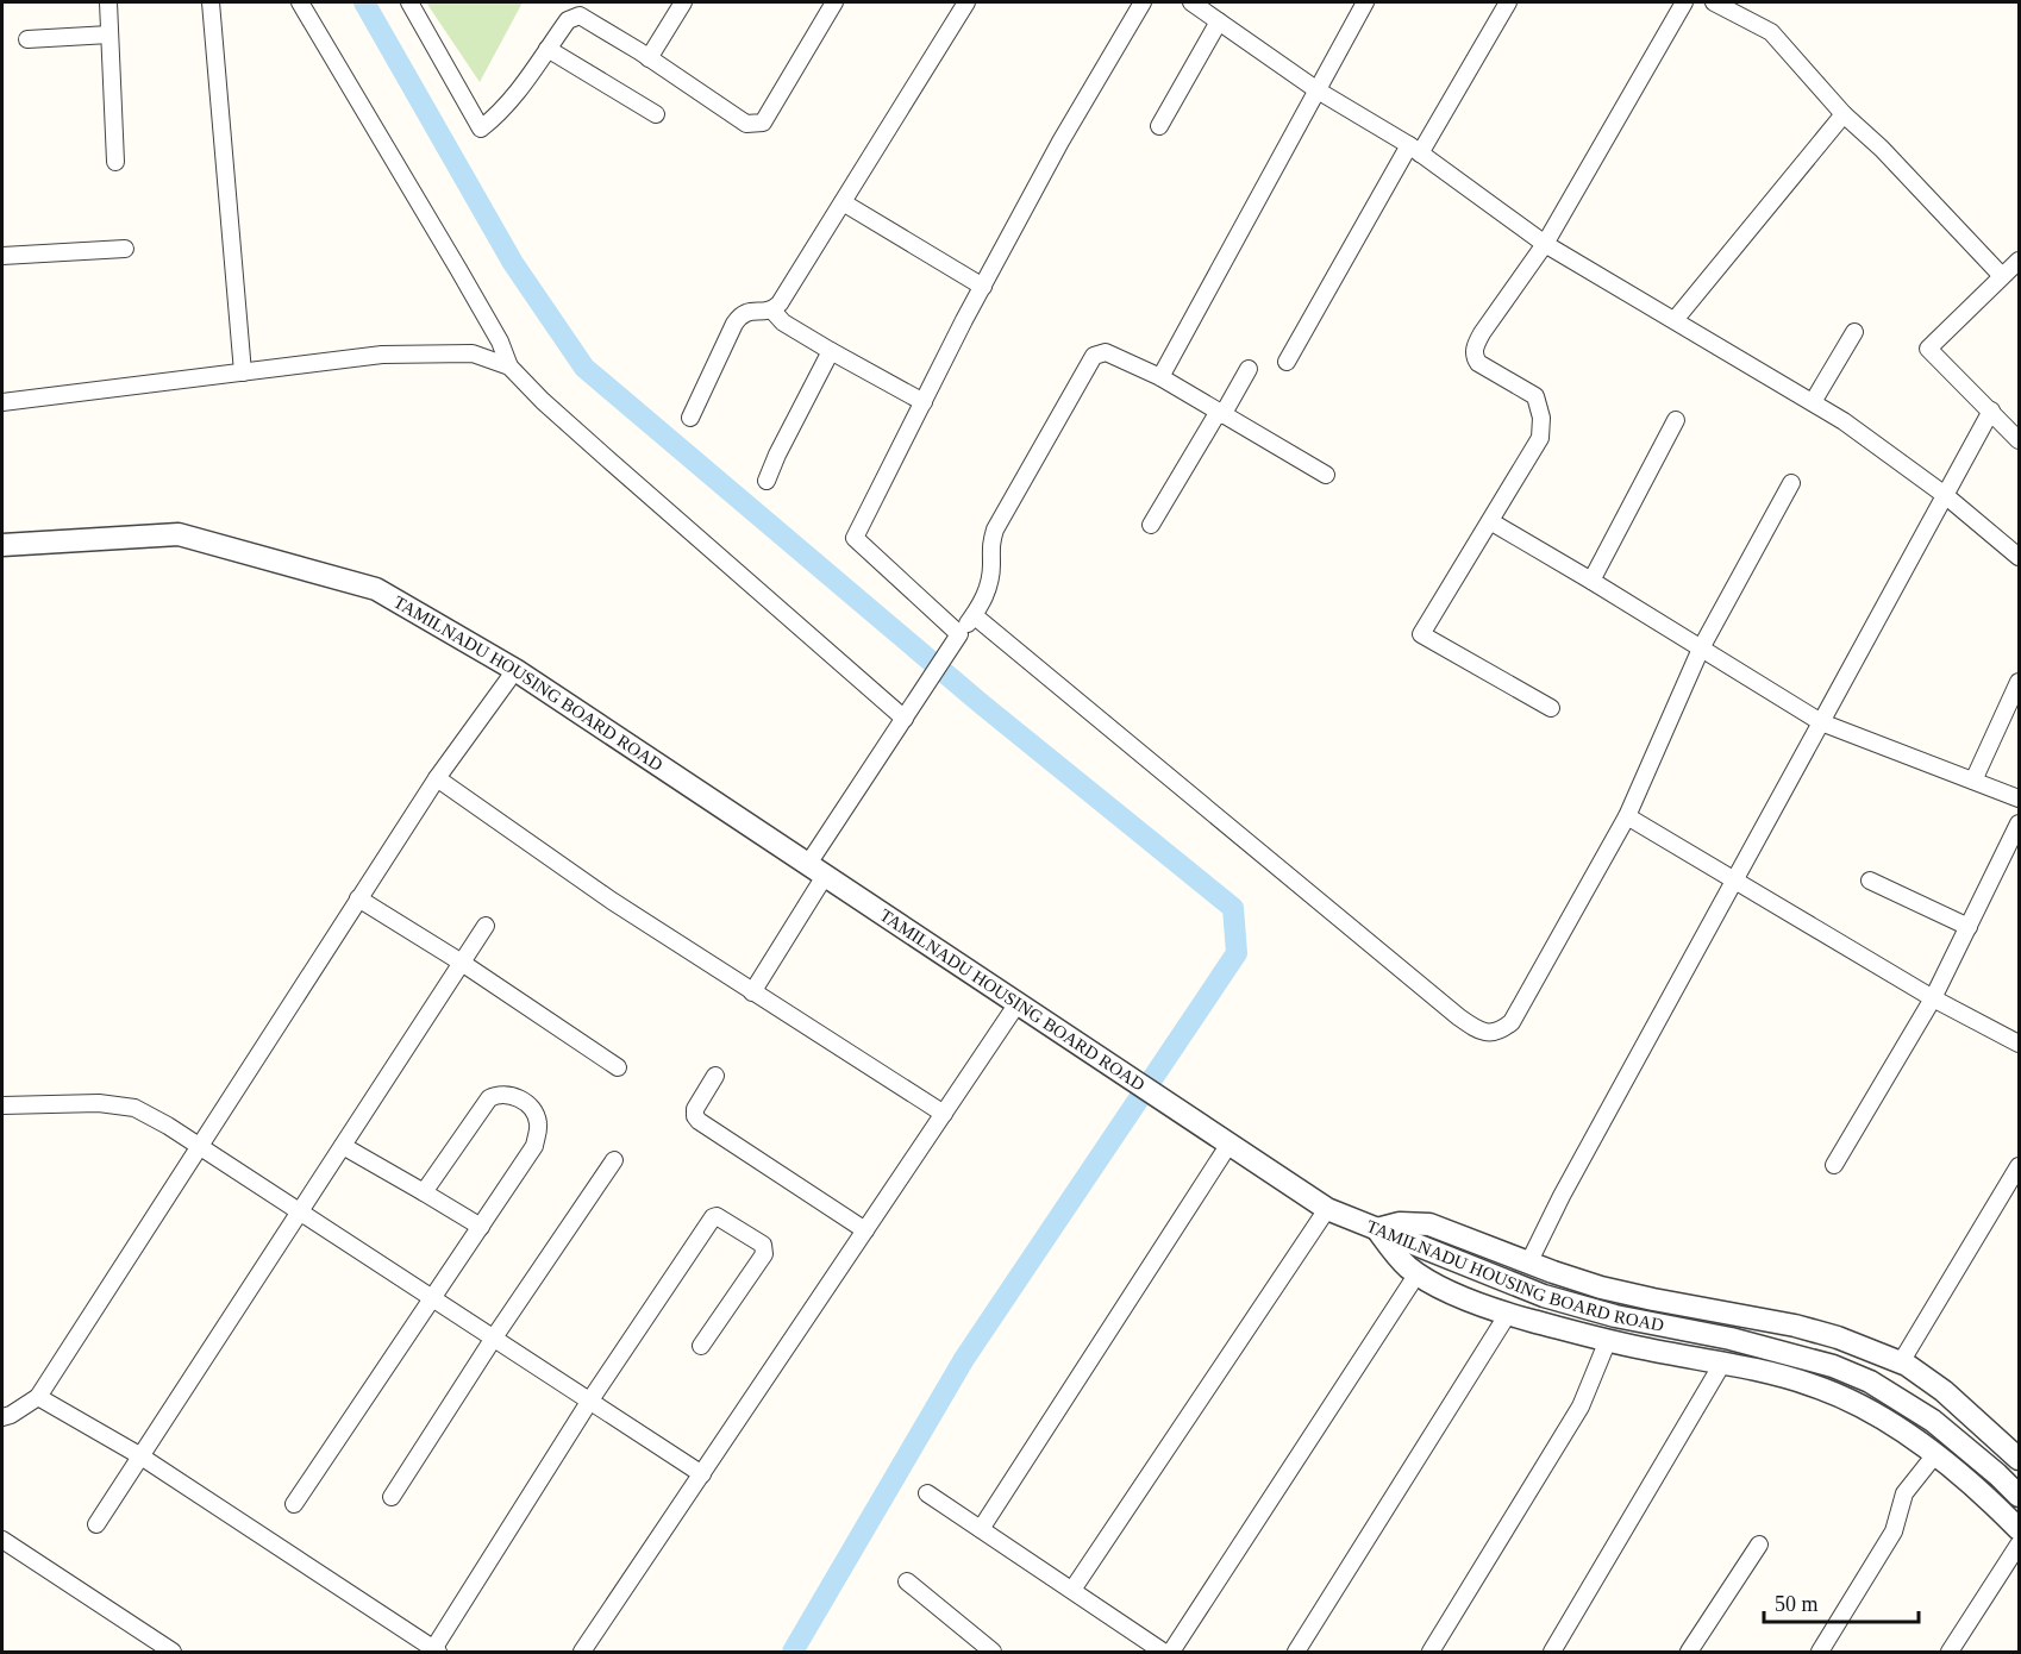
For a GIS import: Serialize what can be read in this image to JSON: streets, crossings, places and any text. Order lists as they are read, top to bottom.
{
  "streets": {
    "street": ["TAMILNADU HOUSING BOARD ROAD"]
  },
  "scale_bar": "50 m"
}
